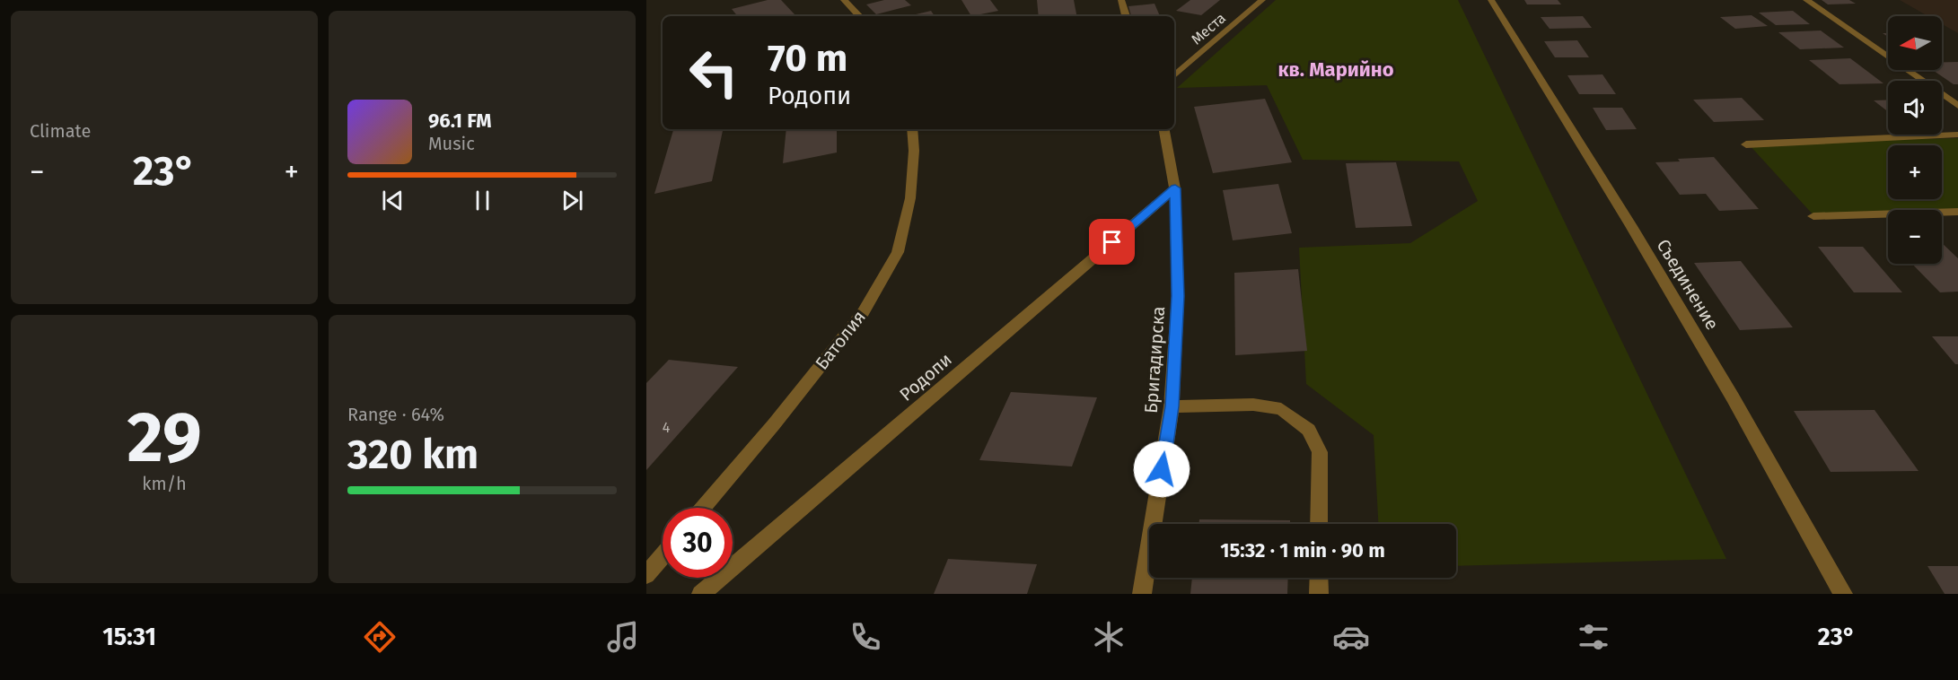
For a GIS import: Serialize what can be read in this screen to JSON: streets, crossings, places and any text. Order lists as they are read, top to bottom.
{
  "streets": {
    "street": [
      "Места",
      "Съединение",
      "Батолия",
      "Бригадирска",
      "Родопи"
    ]
  },
  "crossings": [
    ["Бригадирска", "Родопи"]
  ],
  "districts": ["кв. Марийно"],
  "house_numbers": ["4"],
  "north": "left",
  "page": {
    "tile": [
      "Climate",
      ["29", "km/h"],
      ["Range · 64%", "320 km"]
    ],
    "map_buttons": ["+", "−"],
    "turn": ["70 m", "Родопи"],
    "song": ["96.1 FM", "Music"],
    "heat": ["−", "23°", "+"],
    "limit": "30",
    "trip": "15:32 · 1 min · 90 m",
    "tabs": ["15:31", "23°"]
  }
}
